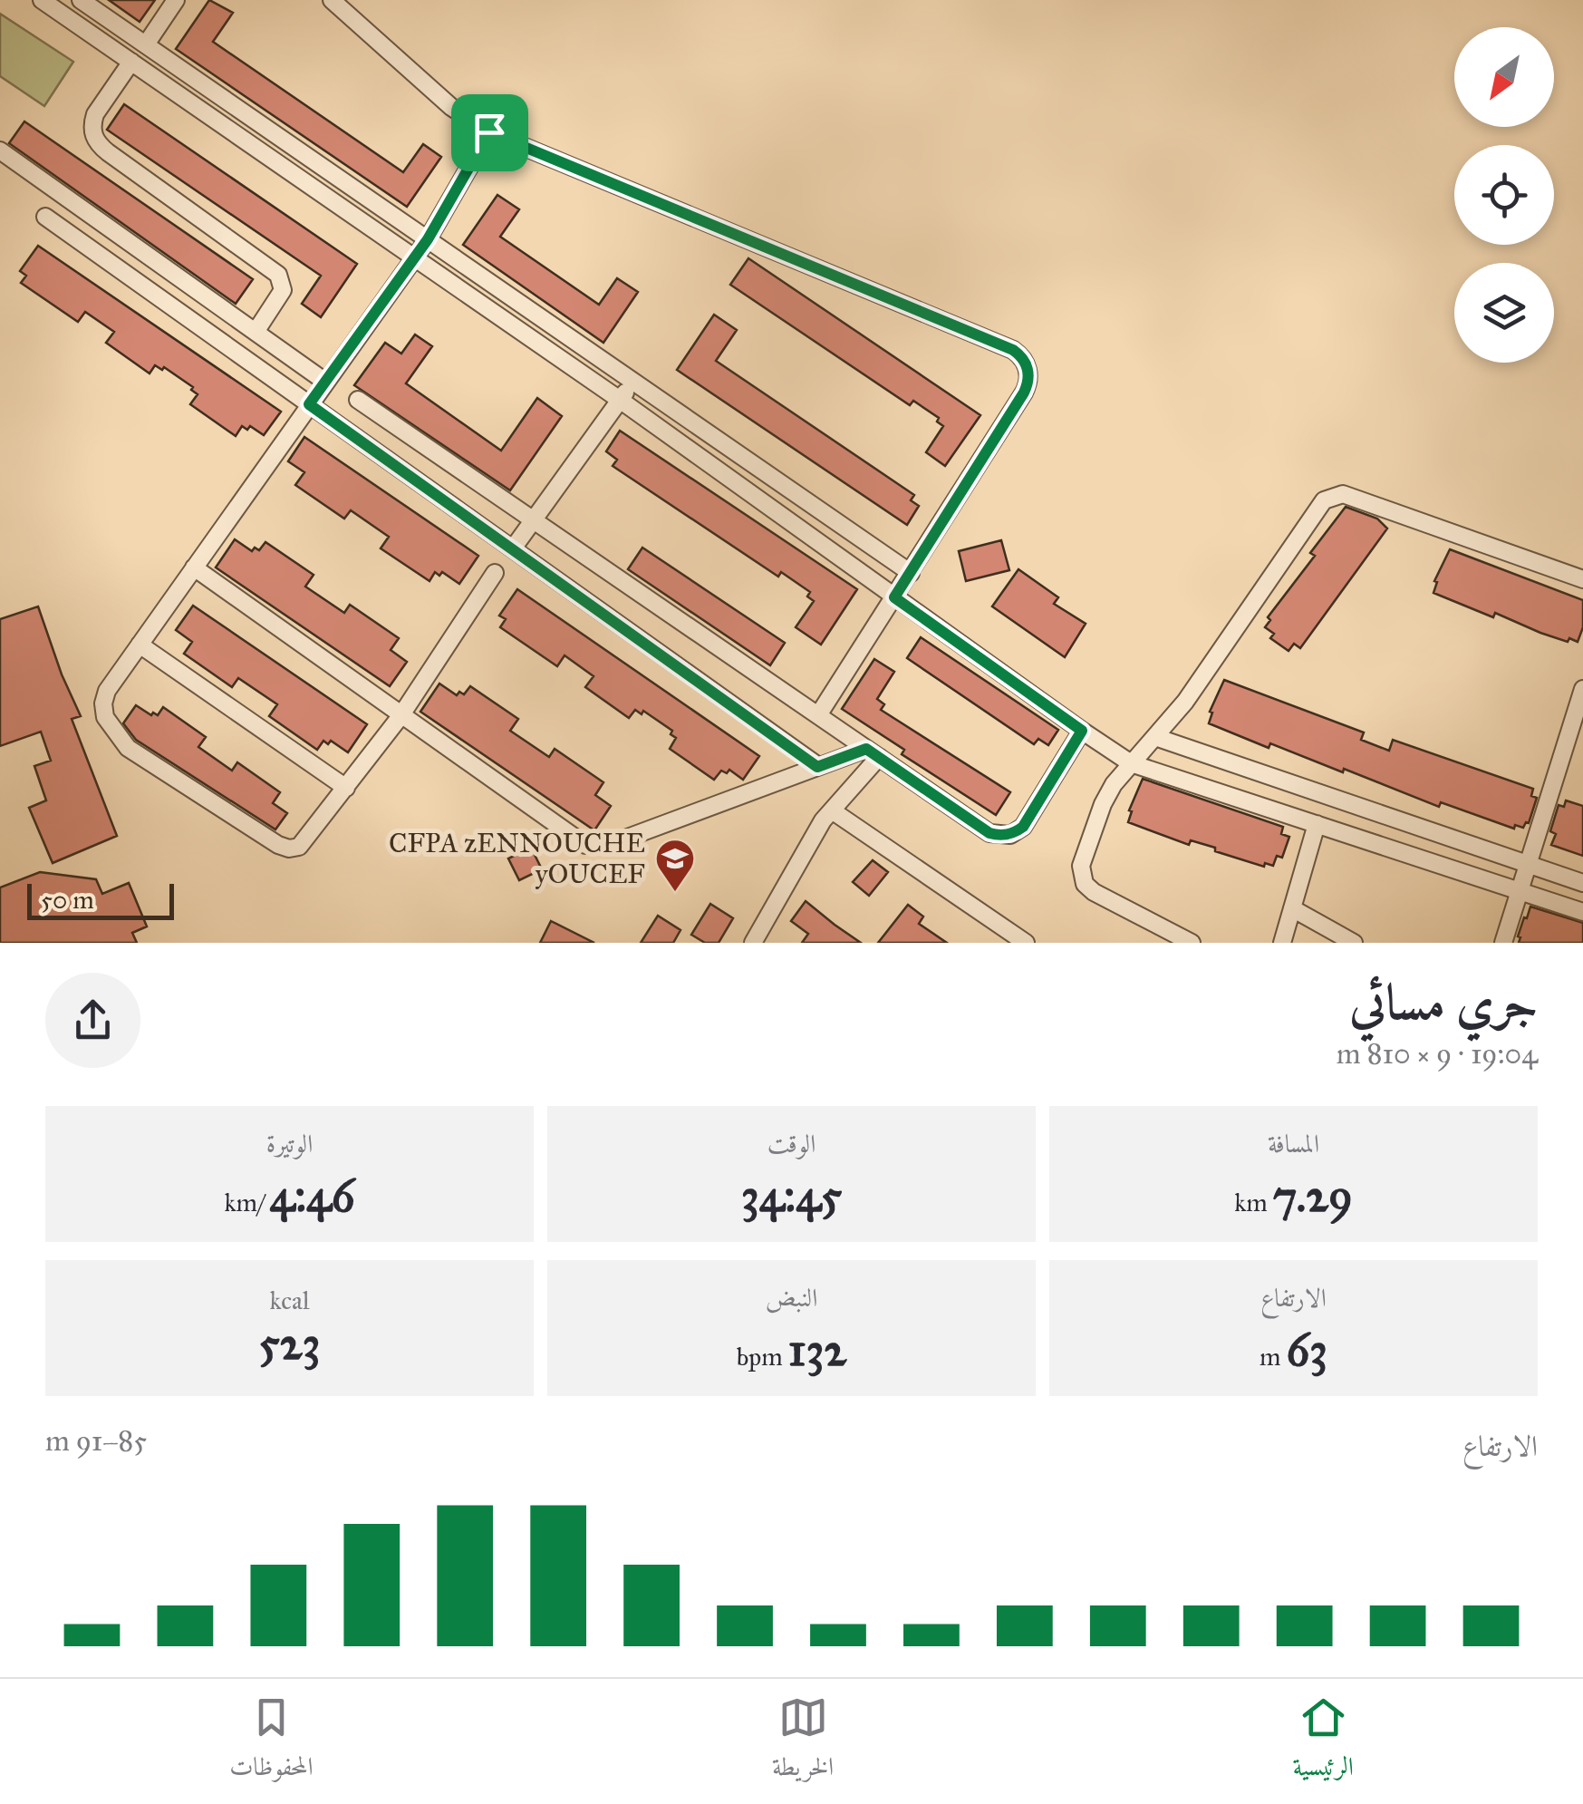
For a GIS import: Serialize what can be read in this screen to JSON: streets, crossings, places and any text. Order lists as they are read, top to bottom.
{
  "places": {
    "school or university": ["CFPA zENNOUCHE yOUCEF"]
  },
  "scale_bar": "50 m",
  "north": "bottom left",
  "page": {
    "scale": "50 m",
    "heading": ["جري مسائي", "19:04 · 9 × 810 m"],
    "stats": [
      ["المسافة", "7.29 km"],
      ["الوقت", "34:45"],
      ["الوتيرة", "4:46 /km"],
      ["الارتفاع", "63 m"],
      ["النبض", "132 bpm"],
      ["kcal", "523"]
    ],
    "chart": ["الارتفاع", "85–91 m"],
    "tabs": ["الرئيسية", "الخريطة", "المحفوظات"]
  }
}
